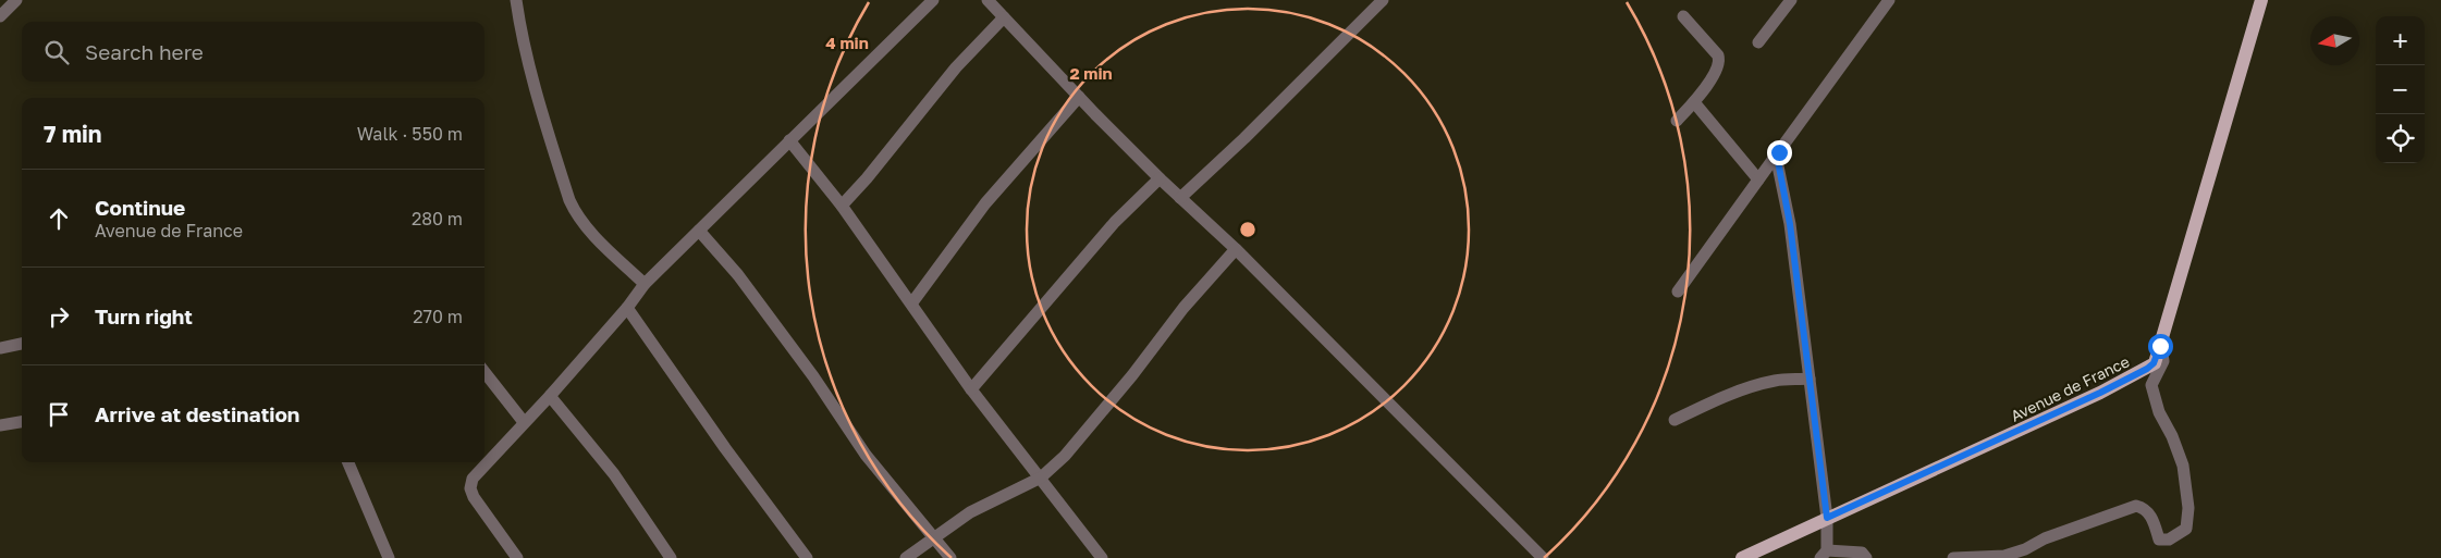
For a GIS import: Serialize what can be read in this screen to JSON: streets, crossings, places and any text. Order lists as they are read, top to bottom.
{
  "streets": {
    "main road": ["Avenue de France"]
  },
  "north": "left",
  "page": {
    "map_buttons": ["+", "−"],
    "search": "Search here",
    "heading": ["7 min", "Walk · 550 m"],
    "list": [
      ["Continue", "Avenue de France", "280 m"],
      ["Turn right", "270 m"],
      "Arrive at destination"
    ]
  },
  "rings": ["4 min", "2 min"]
}
